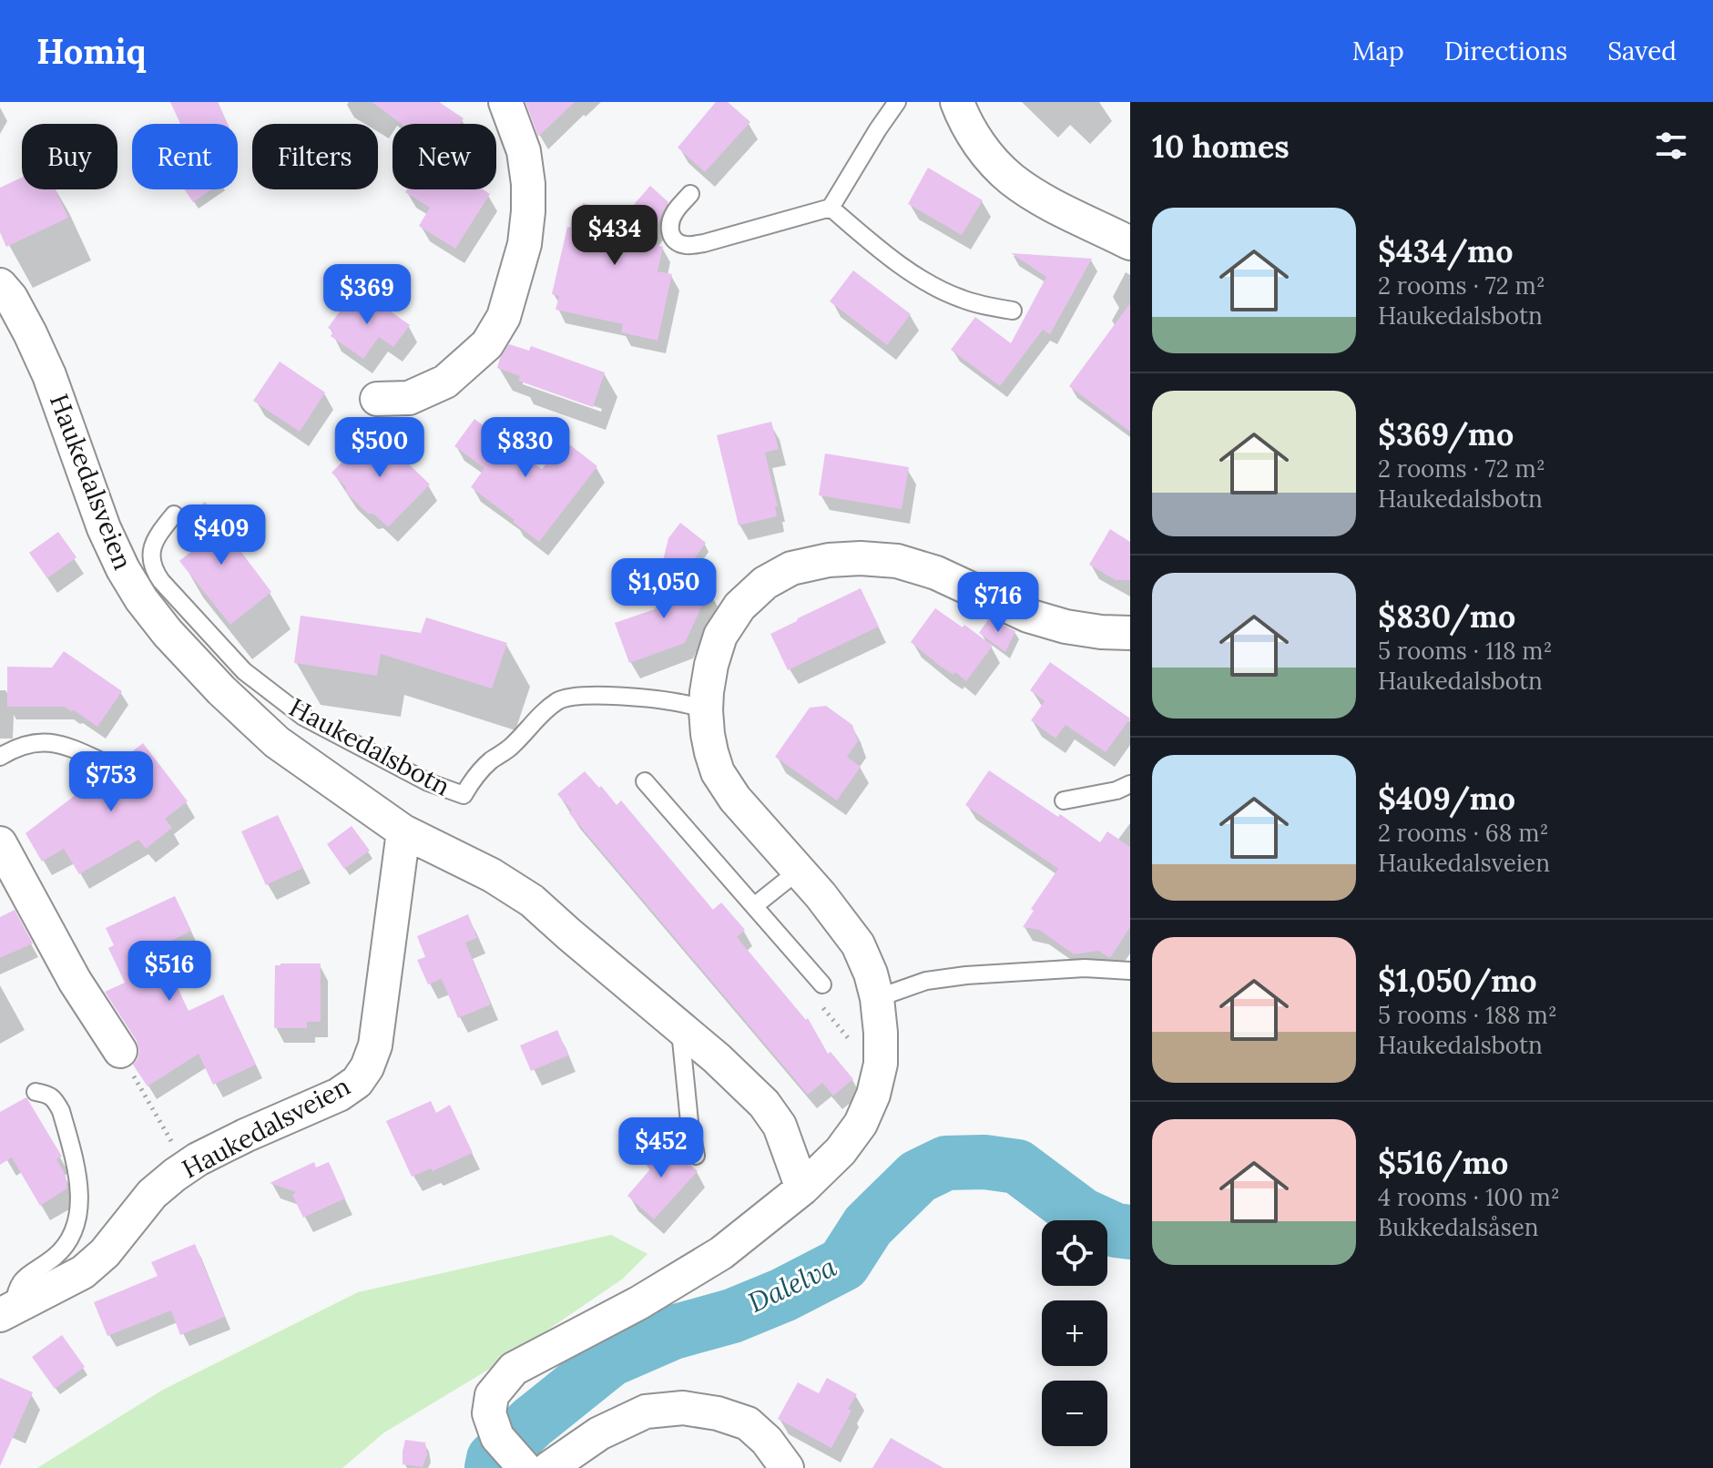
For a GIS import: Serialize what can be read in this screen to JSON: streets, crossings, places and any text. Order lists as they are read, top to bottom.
{
  "streets": {
    "street": ["Haukedalsveien"],
    "lane": ["Haukedalsbotn"]
  },
  "water": ["Dalelva"],
  "page": {
    "header": "Homiq",
    "nav": ["Map", "Directions", "Saved"],
    "heading": "10 homes",
    "chip": [
      "Buy",
      "Rent",
      "Filters",
      "New"
    ],
    "list": [
      {
        "name": "$434/mo",
        "note": "2 rooms · 72 m² · Haukedalsbotn"
      },
      {
        "name": "$369/mo",
        "note": "2 rooms · 72 m² · Haukedalsbotn"
      },
      {
        "name": "$830/mo",
        "note": "5 rooms · 118 m² · Haukedalsbotn"
      },
      {
        "name": "$409/mo",
        "note": "2 rooms · 68 m² · Haukedalsveien"
      },
      {
        "name": "$1,050/mo",
        "note": "5 rooms · 188 m² · Haukedalsbotn"
      },
      {
        "name": "$516/mo",
        "note": "4 rooms · 100 m² · Bukkedalsåsen"
      }
    ],
    "price": [
      "$434",
      "$369",
      "$500",
      "$830",
      "$409",
      "$1,050",
      "$716",
      "$753",
      "$516",
      "$452"
    ],
    "map_buttons": ["+", "−"]
  }
}
